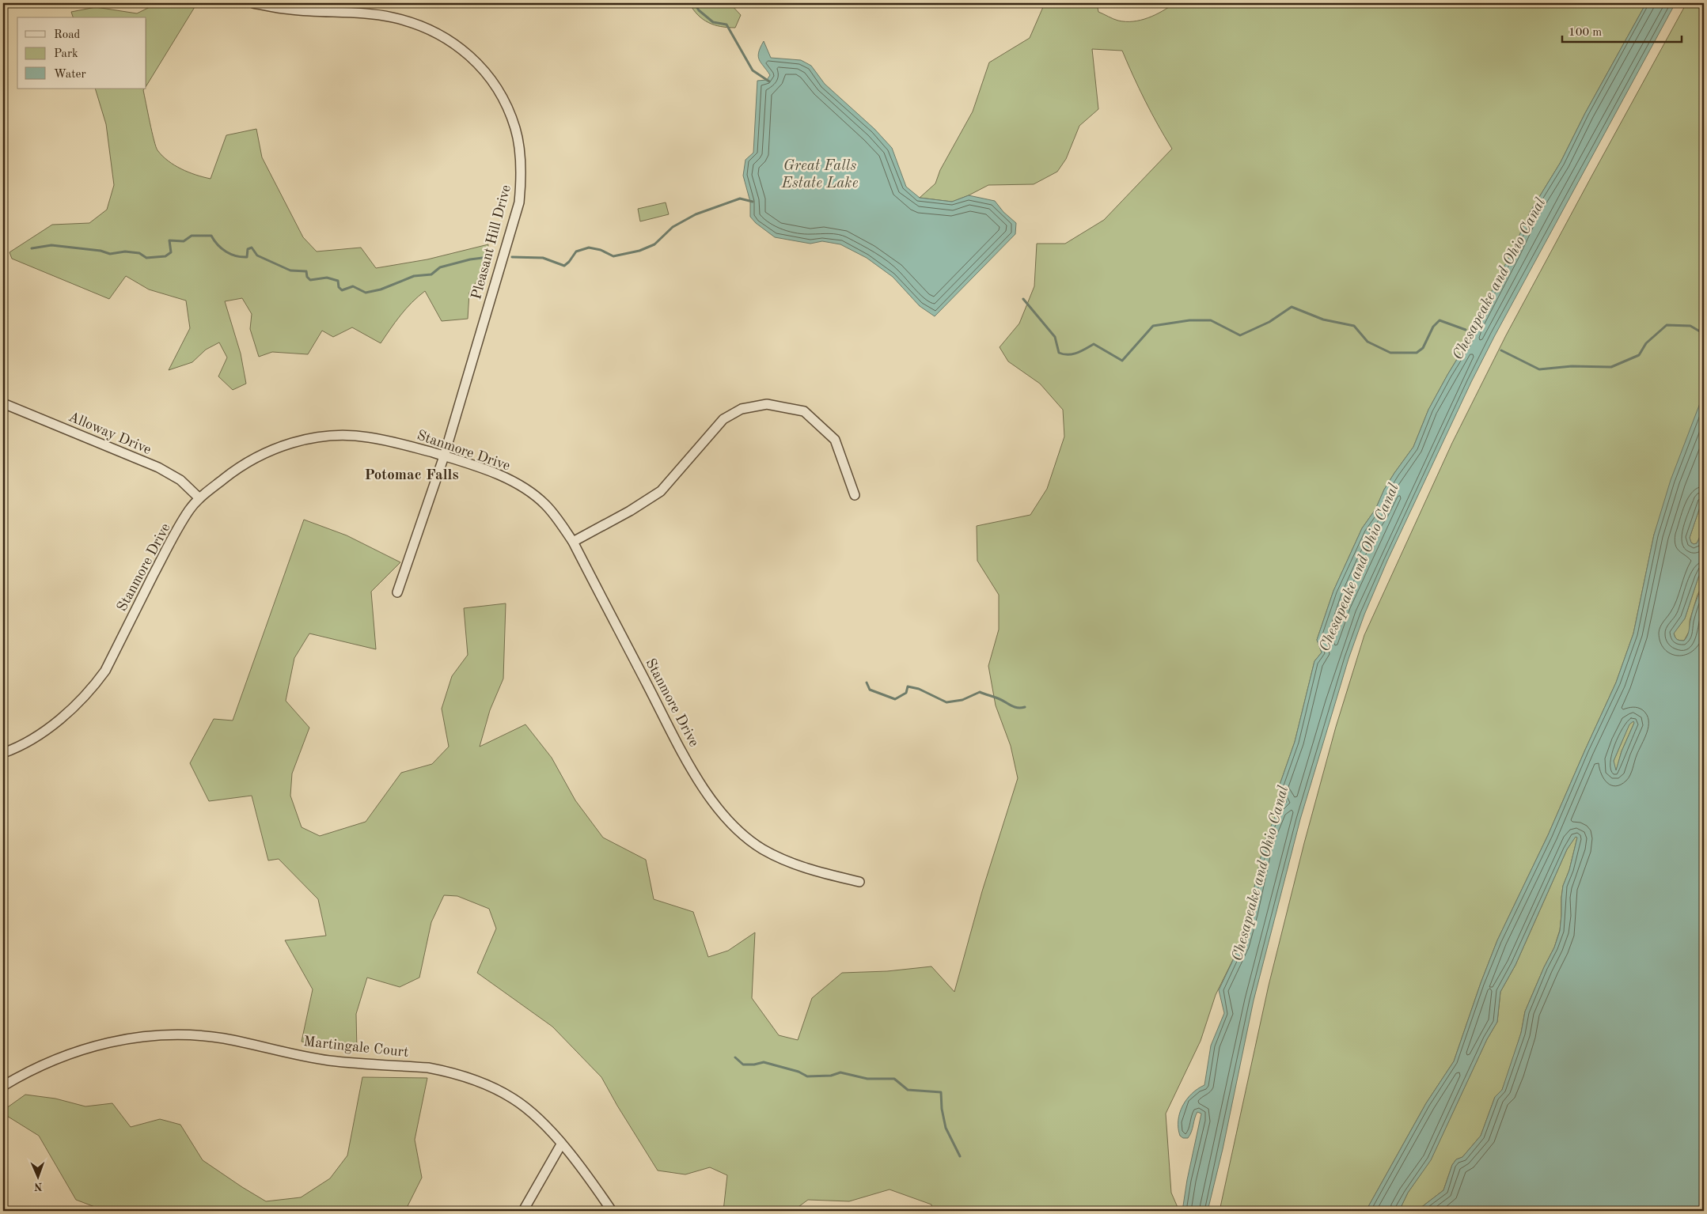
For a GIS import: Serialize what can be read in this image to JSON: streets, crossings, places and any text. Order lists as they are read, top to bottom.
{
  "streets": {
    "street": [
      "Pleasant Hill Drive",
      "Alloway Drive",
      "Stanmore Drive",
      "Martingale Court"
    ]
  },
  "crossings": [
    ["Pleasant Hill Drive", "Stanmore Drive"],
    ["Alloway Drive", "Stanmore Drive"]
  ],
  "districts": ["Potomac Falls"],
  "water": ["Great Falls Estate Lake", "Chesapeake and Ohio Canal"],
  "legend": ["Road", "Park", "Water"],
  "scale_bar": "100 m",
  "north": "bottom"
}
